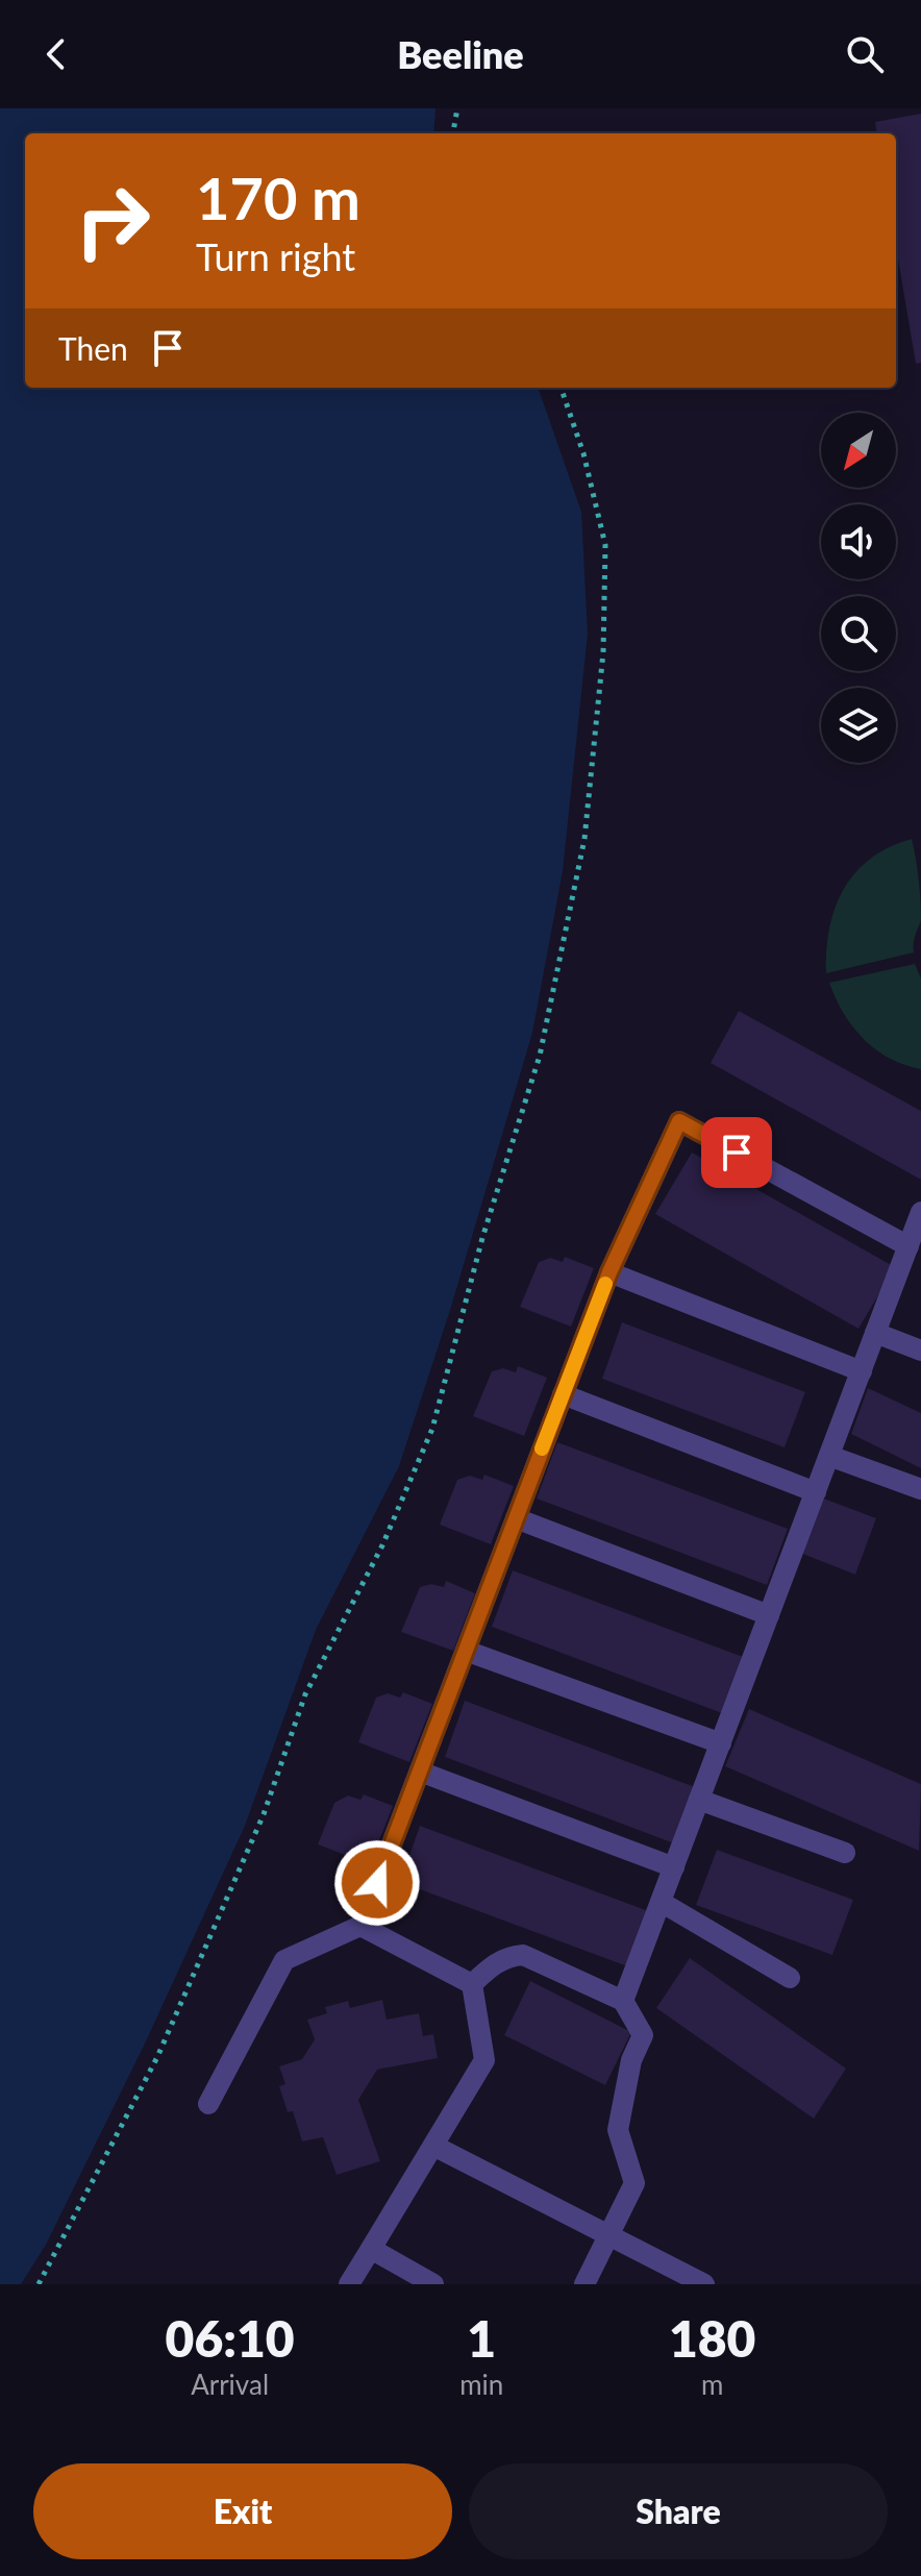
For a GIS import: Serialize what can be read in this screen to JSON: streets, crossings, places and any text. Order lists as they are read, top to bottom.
{
  "north": "bottom left",
  "page": {
    "header": "Beeline",
    "turn": ["170 m", "Turn right"],
    "then": "Then",
    "eta": [
      "06:10",
      "Arrival",
      "1",
      "min",
      "180",
      "m"
    ],
    "buttons": ["Exit", "Share"]
  }
}
